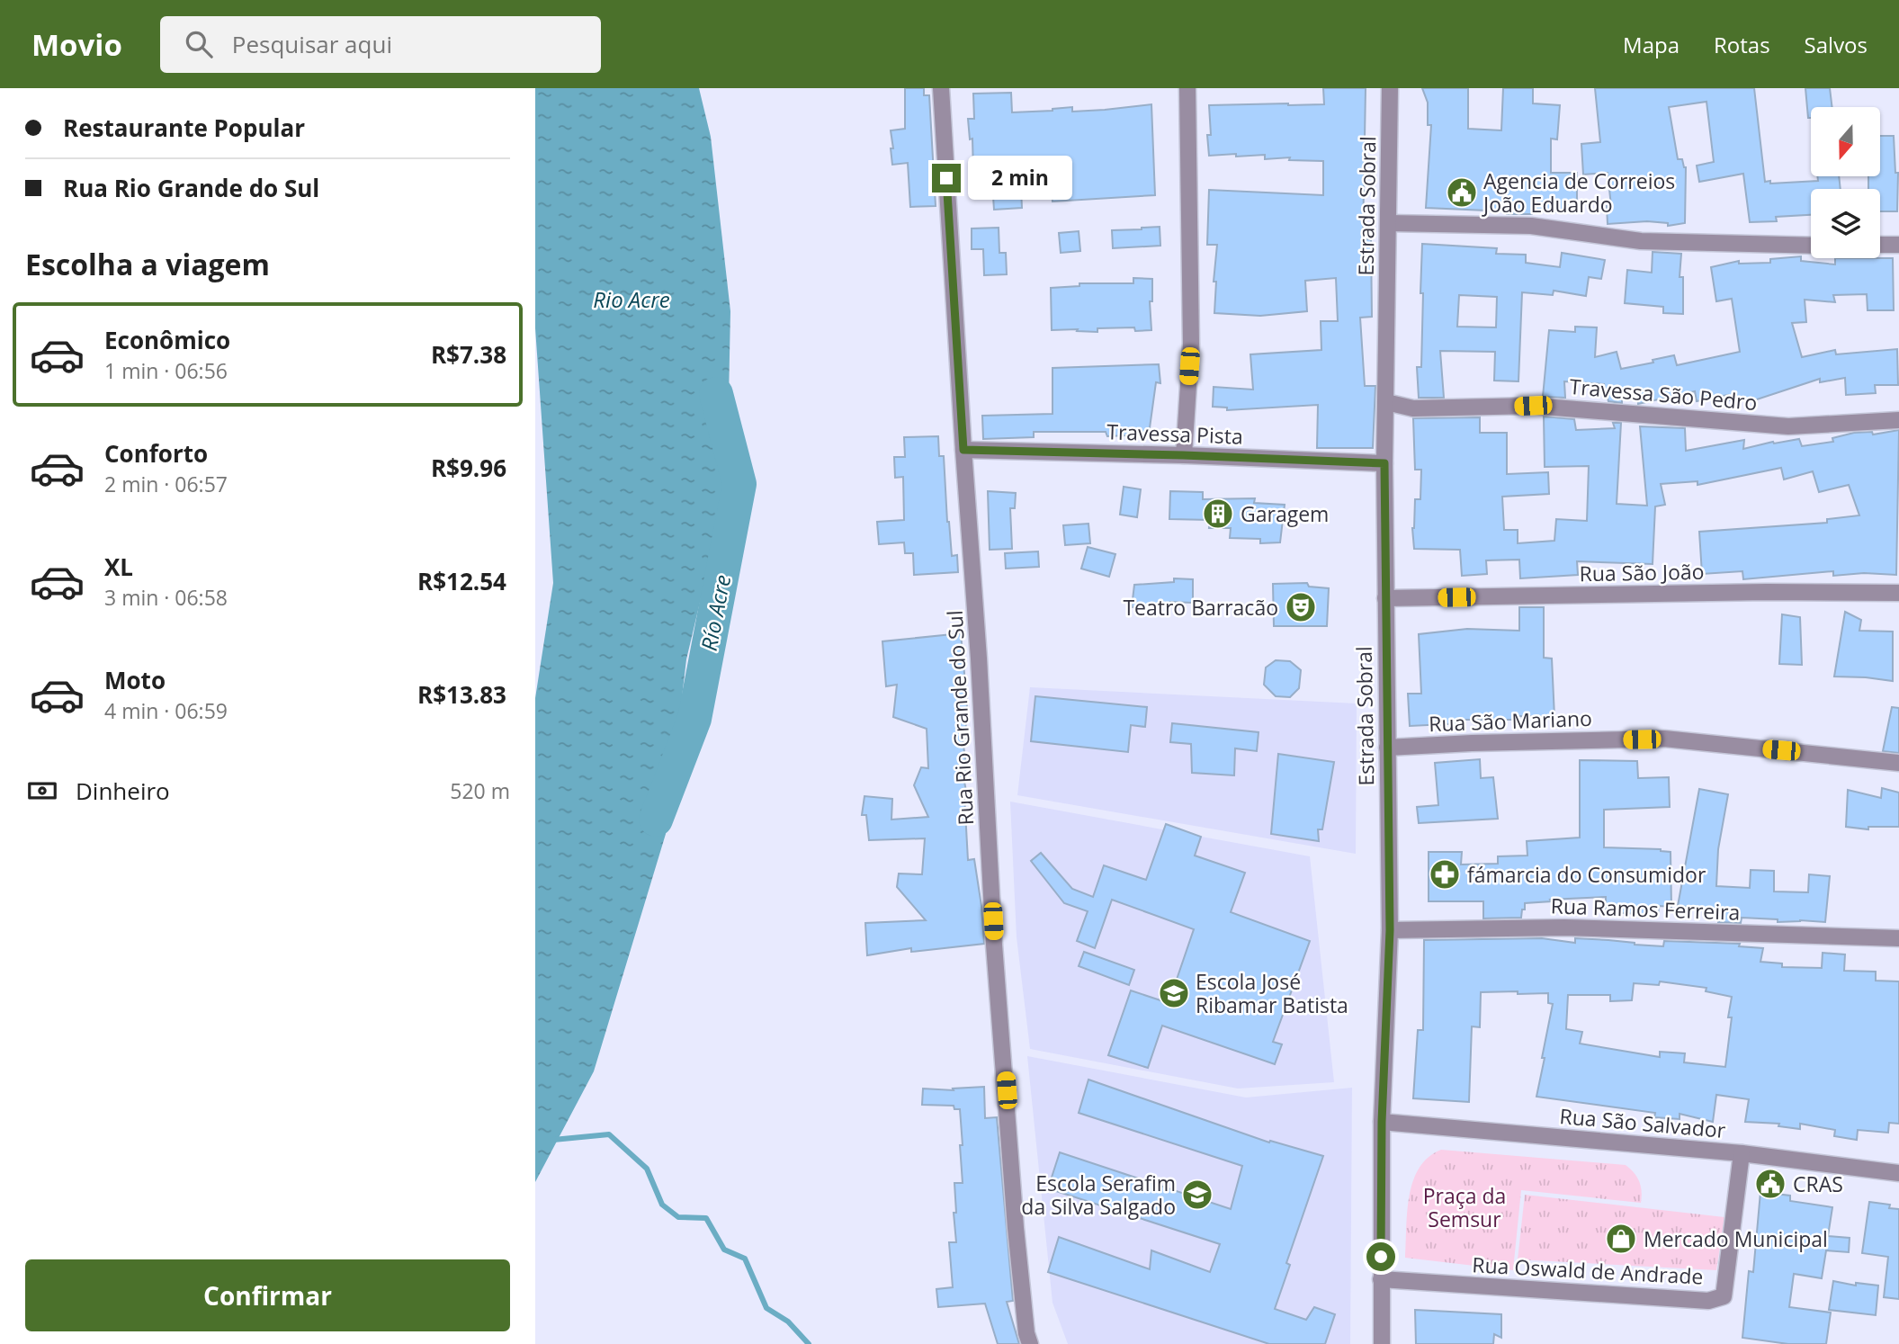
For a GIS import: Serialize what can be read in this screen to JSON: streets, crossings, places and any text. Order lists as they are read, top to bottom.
{
  "streets": {
    "street": [
      "Estrada Sobral",
      "Travessa São Pedro",
      "Travessa Pista",
      "Rua São João",
      "Rua Rio Grande do Sul",
      "Rua São Mariano",
      "Rua Ramos Ferreira",
      "Rua São Salvador",
      "Rua Oswald de Andrade"
    ]
  },
  "crossings": [
    ["Estrada Sobral", "Travessa São Pedro"],
    ["Estrada Sobral", "Travessa Pista"],
    ["Estrada Sobral", "Rua São João"],
    ["Estrada Sobral", "Rua São Mariano"],
    ["Estrada Sobral", "Rua Ramos Ferreira"],
    ["Estrada Sobral", "Rua São Salvador"],
    ["Estrada Sobral", "Rua Oswald de Andrade"],
    ["Travessa Pista", "Rua Rio Grande do Sul"],
    ["Rua São Salvador", "Rua Oswald de Andrade"]
  ],
  "water": ["Rio Acre", "Río Acre"],
  "parks": ["Praça da Semsur"],
  "places": {
    "public building": ["Agencia de Correios João Eduardo", "CRAS"],
    "building": ["Garagem"],
    "theatre": ["Teatro Barracão"],
    "pharmacy": ["fámarcia do Consumidor"],
    "school or university": ["Escola José Ribamar Batista", "Escola Serafim da Silva Salgado"],
    "shop": ["Mercado Municipal"]
  },
  "north": "bottom",
  "page": {
    "header": "Movio",
    "search": "Pesquisar aqui",
    "nav": ["Mapa", "Rotas", "Salvos"],
    "banner": ["Restaurante Popular", "Rua Rio Grande do Sul"],
    "bubble": "2 min",
    "heading": "Escolha a viagem",
    "list": [
      {
        "name": "Econômico",
        "note": "1 min · 06:56",
        "value": "R$7.38"
      },
      {
        "name": "Conforto",
        "note": "2 min · 06:57",
        "value": "R$9.96"
      },
      {
        "name": "XL",
        "note": "3 min · 06:58",
        "value": "R$12.54"
      },
      {
        "name": "Moto",
        "note": "4 min · 06:59",
        "value": "R$13.83"
      }
    ],
    "pay": ["Dinheiro", "520 m"],
    "buttons": "Confirmar"
  }
}
